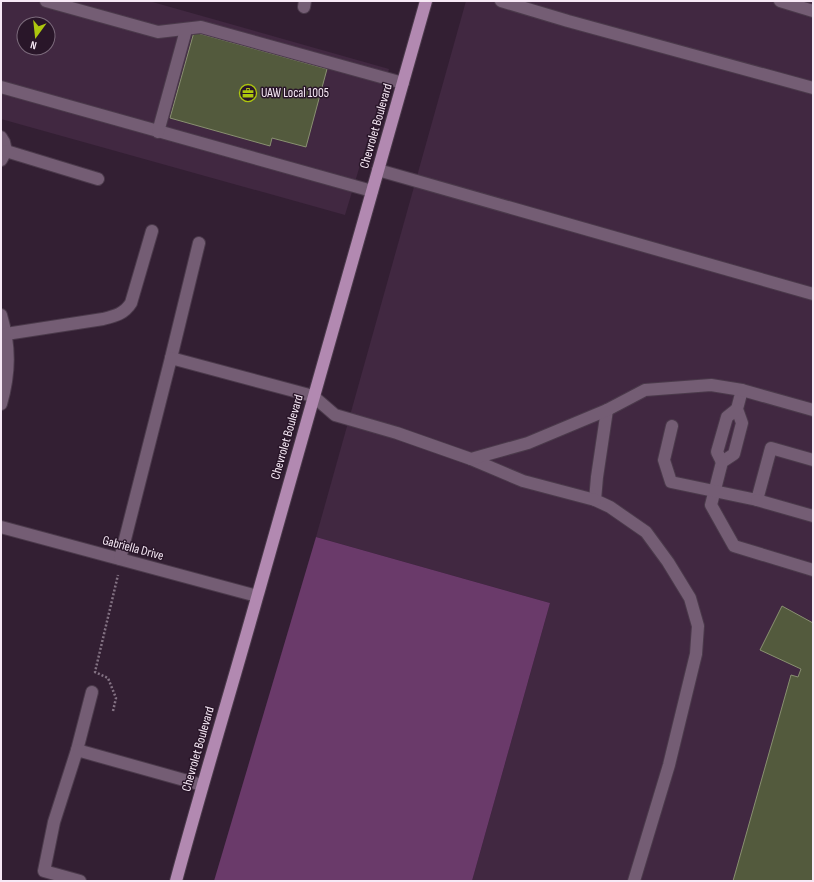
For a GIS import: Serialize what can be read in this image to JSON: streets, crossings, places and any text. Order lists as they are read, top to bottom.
{
  "streets": {
    "main road": ["Chevrolet Boulevard"],
    "street": ["Gabriella Drive"]
  },
  "crossings": [
    ["Chevrolet Boulevard", "Gabriella Drive"]
  ],
  "places": {
    "office": ["UAW Local 1005"]
  },
  "north": "bottom"
}
